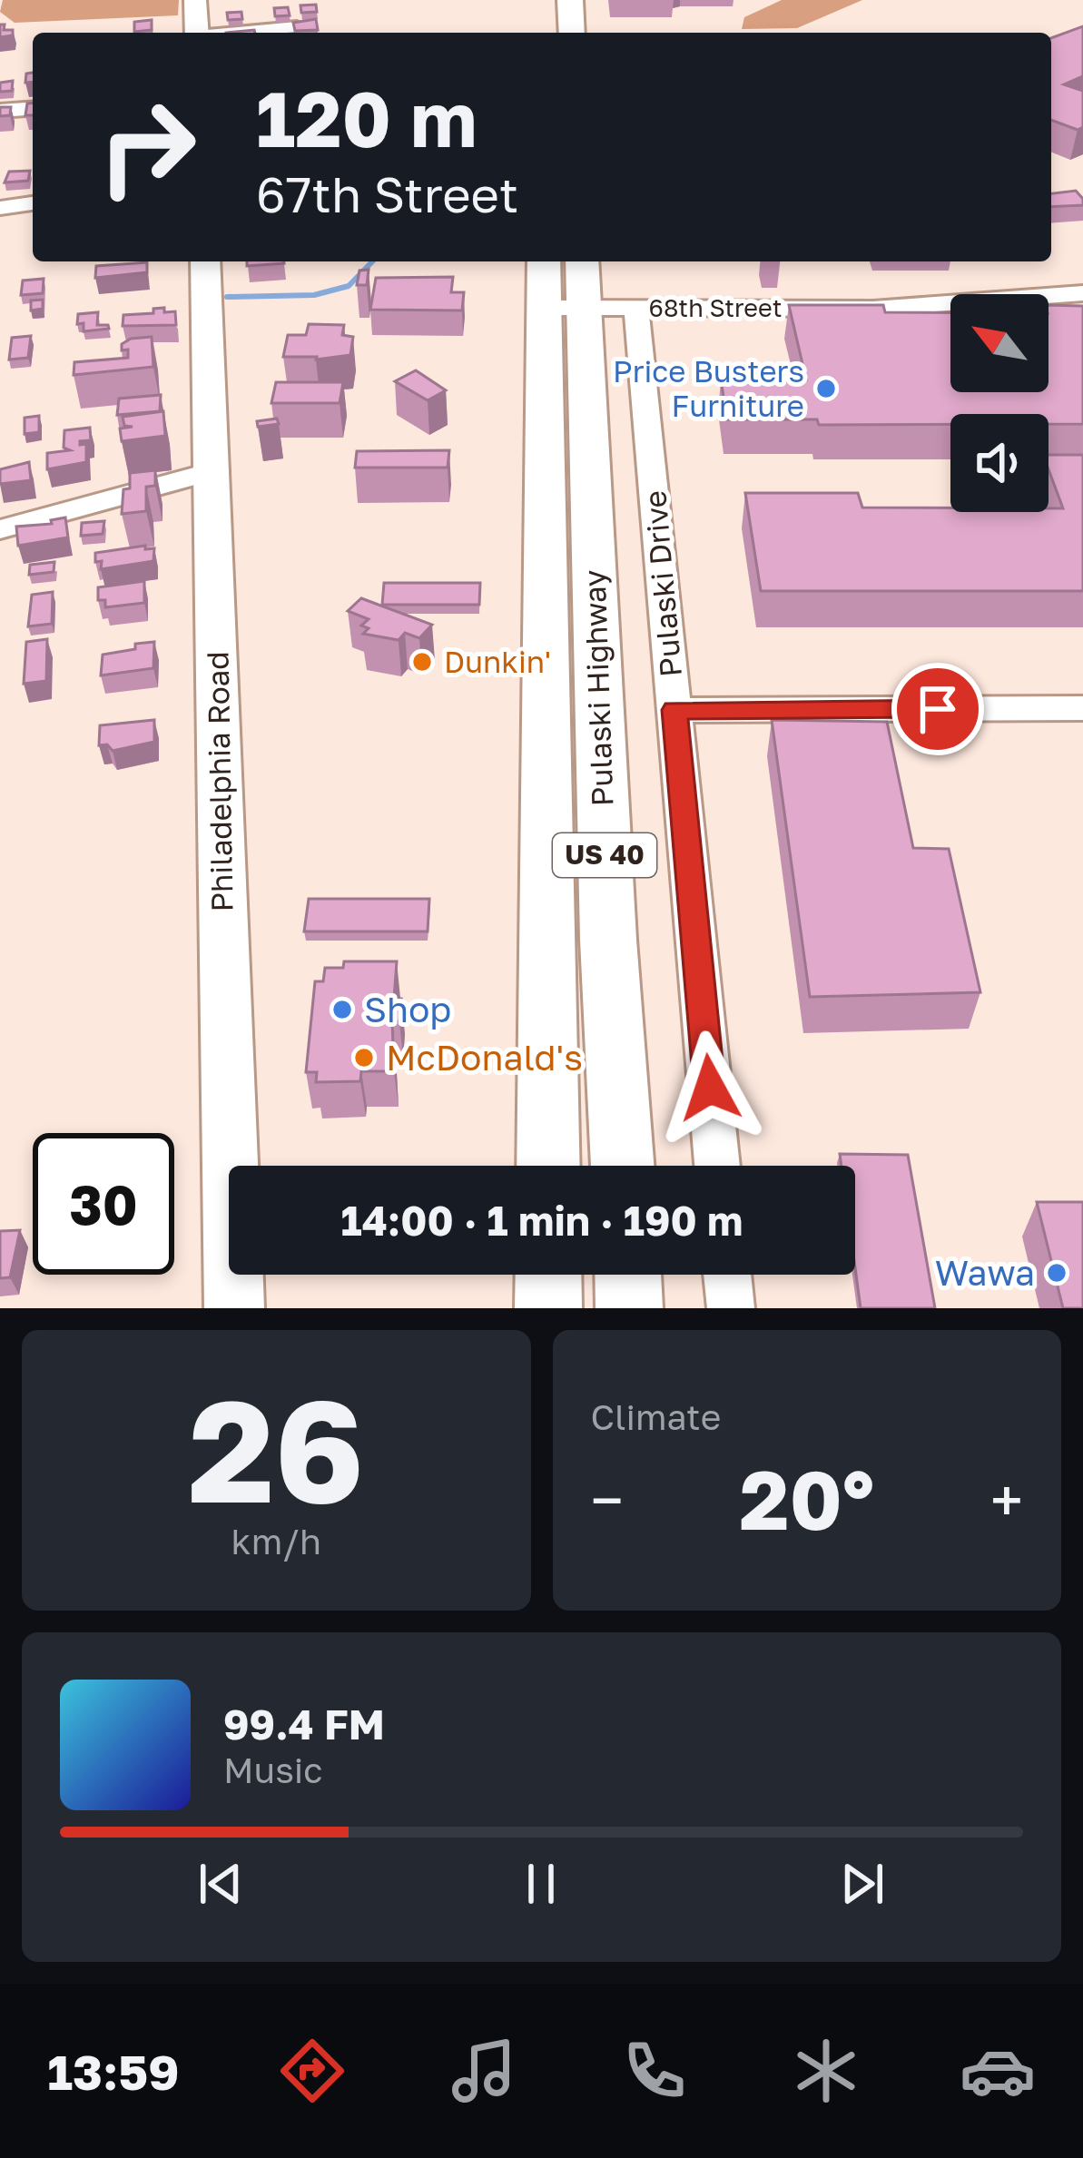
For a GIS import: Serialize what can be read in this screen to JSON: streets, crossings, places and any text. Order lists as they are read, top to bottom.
{
  "streets": {
    "highway": ["Pulaski Highway", "US 40"],
    "main road": ["Philadelphia Road"],
    "street": ["68th Street", "Pulaski Drive"]
  },
  "crossings": [
    ["68th Street", "Pulaski Drive"],
    ["68th Street", "Pulaski Highway"]
  ],
  "places": [
    "Price Busters Furniture",
    "Dunkin'",
    "Shop",
    "McDonald's",
    "Wawa"
  ],
  "north": "top left",
  "page": {
    "turn": ["120 m", "67th Street"],
    "limit": "30",
    "trip": "14:00 · 1 min · 190 m",
    "tile": [
      ["26", "km/h"],
      "Climate"
    ],
    "heat": ["−", "20°", "+"],
    "song": ["99.4 FM", "Music"],
    "tabs": "13:59"
  }
}
